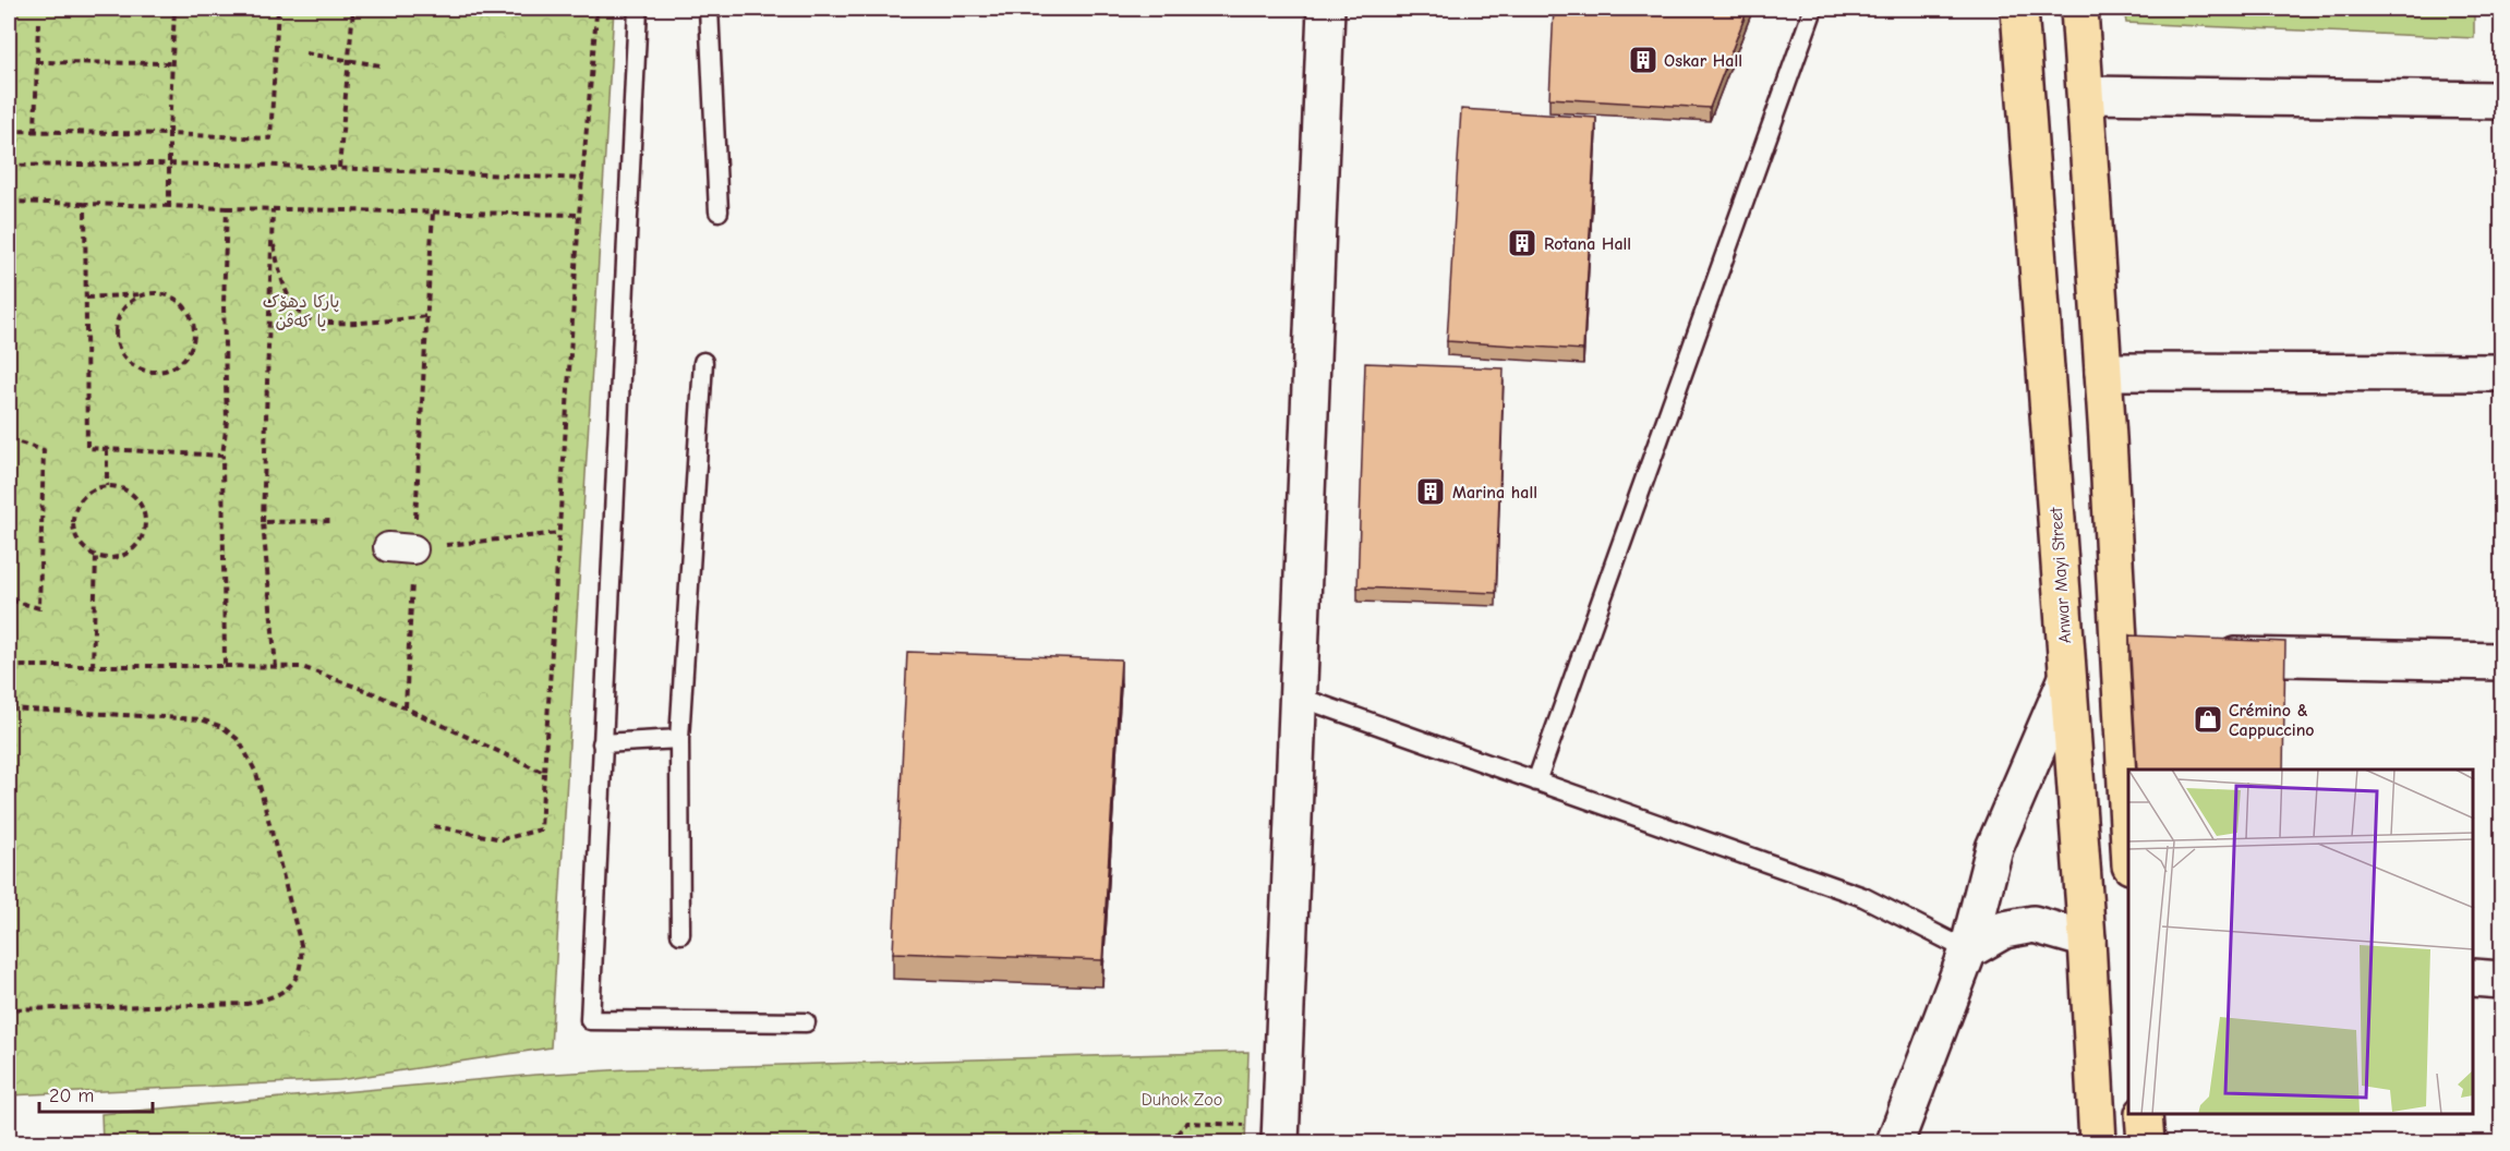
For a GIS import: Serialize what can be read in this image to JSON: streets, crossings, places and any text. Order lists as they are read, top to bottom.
{
  "streets": {
    "main road": ["Anwar Mayi Street"]
  },
  "parks": ["پاركا دهۆک يا كەڤن", "Duhok Zoo"],
  "places": {
    "building": ["Oskar Hall", "Rotana Hall", "Marina hall"],
    "shop": ["Crémino & Cappuccino"]
  },
  "scale_bar": "20 m"
}
